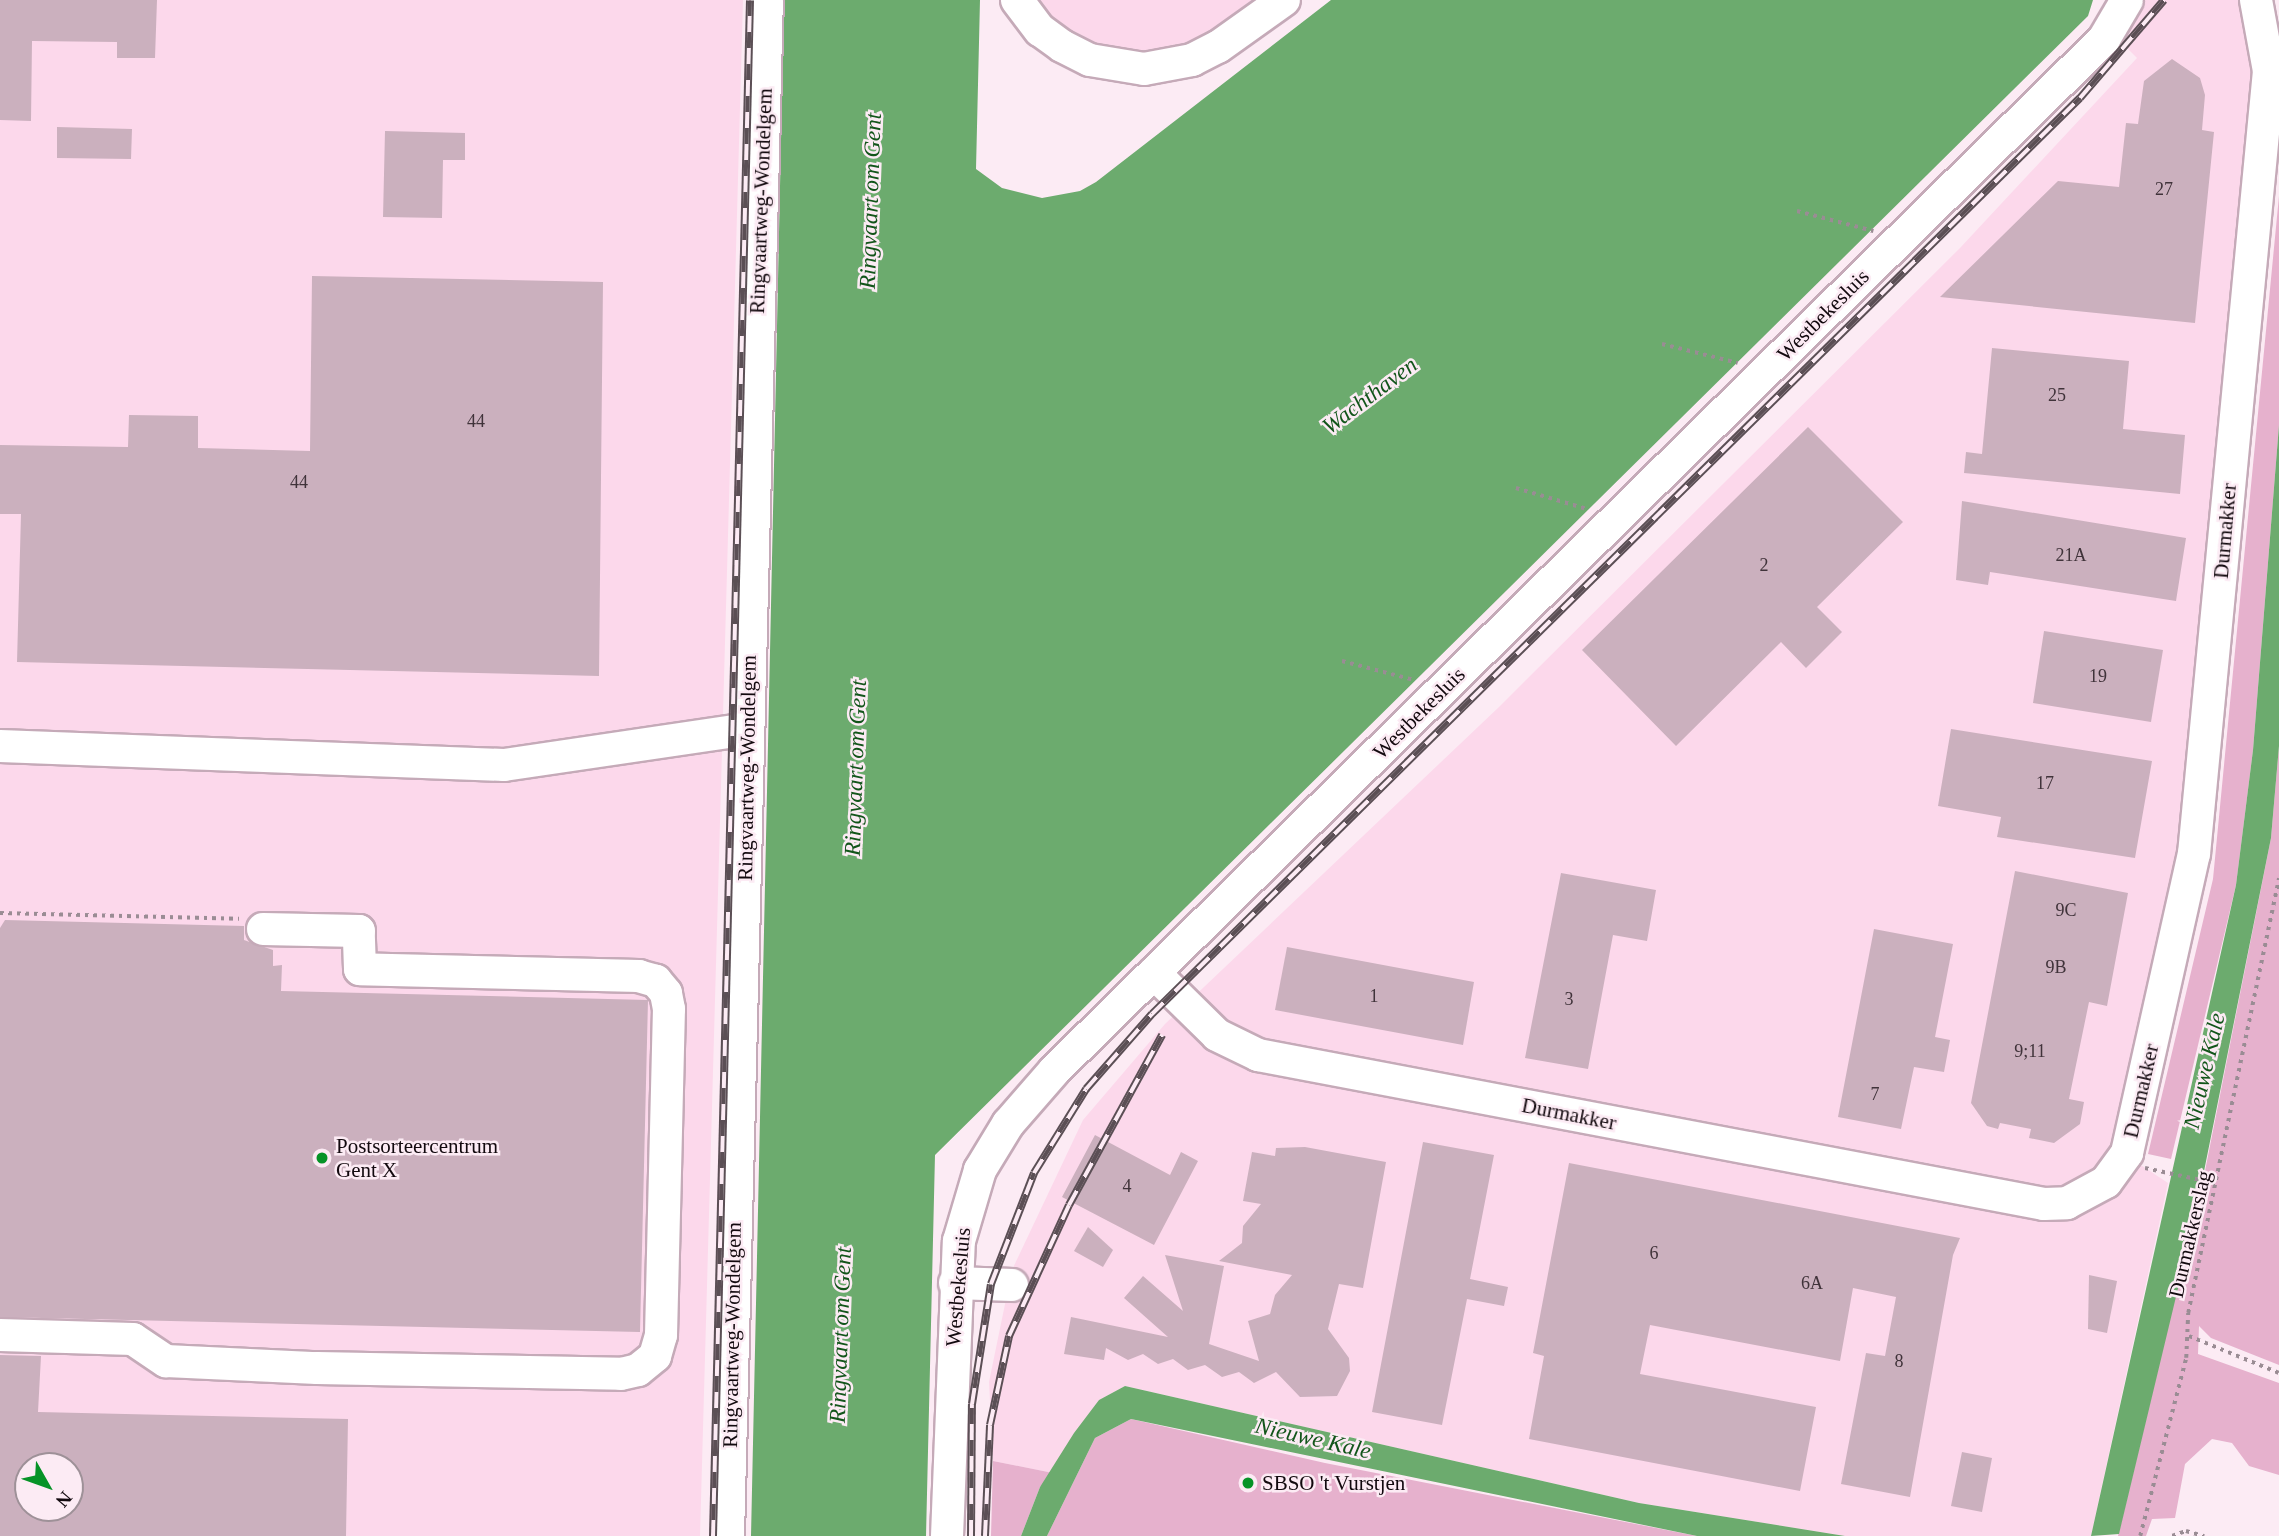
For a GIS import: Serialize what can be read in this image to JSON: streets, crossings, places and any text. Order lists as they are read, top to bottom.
{
  "streets": {
    "street": ["Ringvaartweg-Wondelgem", "Westbekesluis", "Durmakker"],
    "path": ["Durmakkerslag"]
  },
  "crossings": [
    ["Westbekesluis", "Durmakker"]
  ],
  "water": ["Ringvaart om Gent", "Wachthaven", "Nieuwe Kale"],
  "places": ["Postsorteercentrum Gent X", "SBSO 't Vurstjen"],
  "house_numbers": [
    "27",
    "25",
    "44",
    "44",
    "21A",
    "2",
    "19",
    "17",
    "9C",
    "9B",
    "1",
    "3",
    "9;11",
    "7",
    "4",
    "6",
    "6A",
    "8"
  ],
  "north": "bottom right"
}
